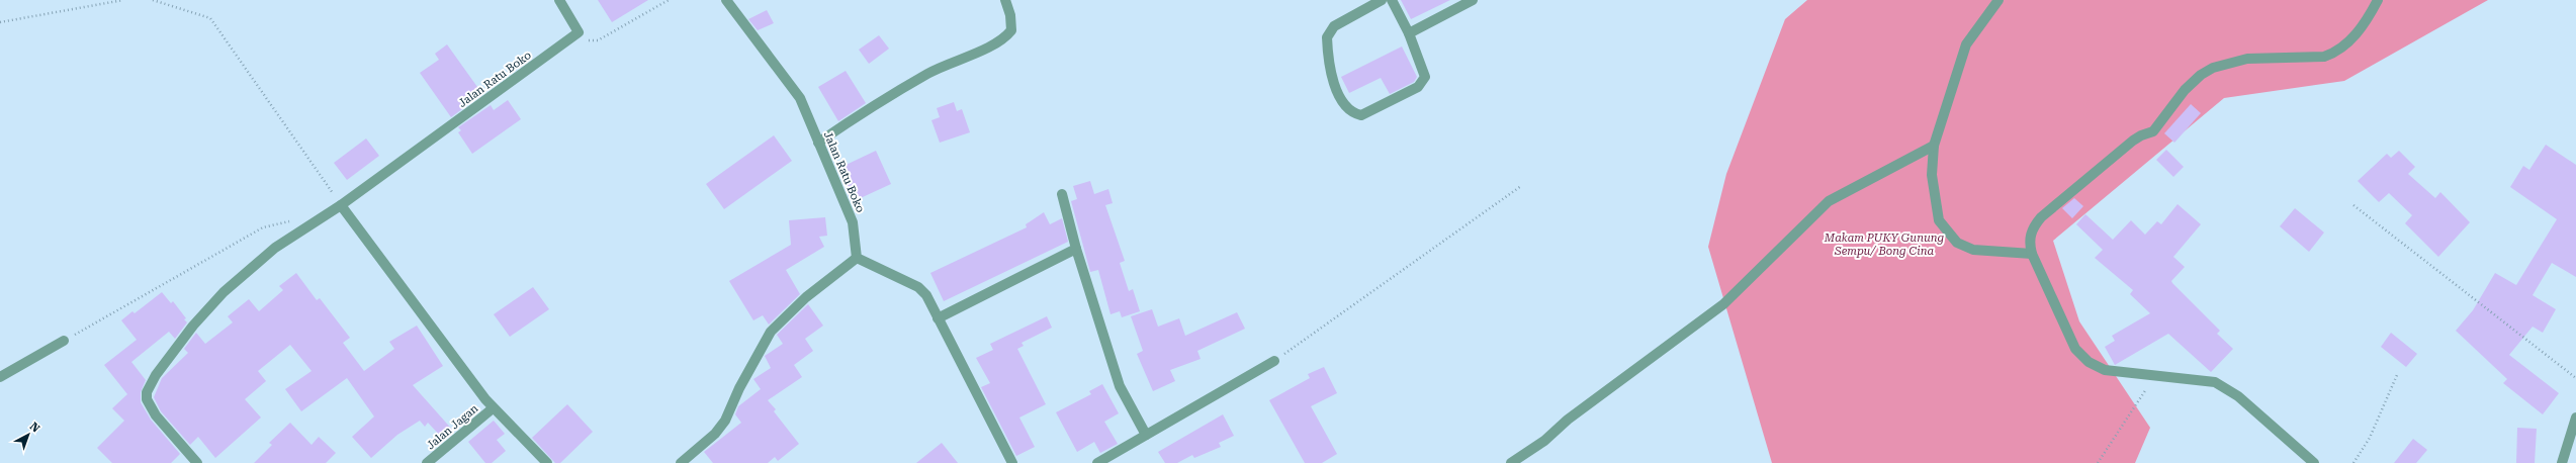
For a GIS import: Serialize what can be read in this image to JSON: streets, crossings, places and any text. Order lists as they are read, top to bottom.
{
  "streets": {
    "street": ["Jalan Ratu Boko", "Jalan Jagan"]
  },
  "parks": ["Makam PUKY Gunung Sempu/ Bong Cina"],
  "north": "top right"
}
